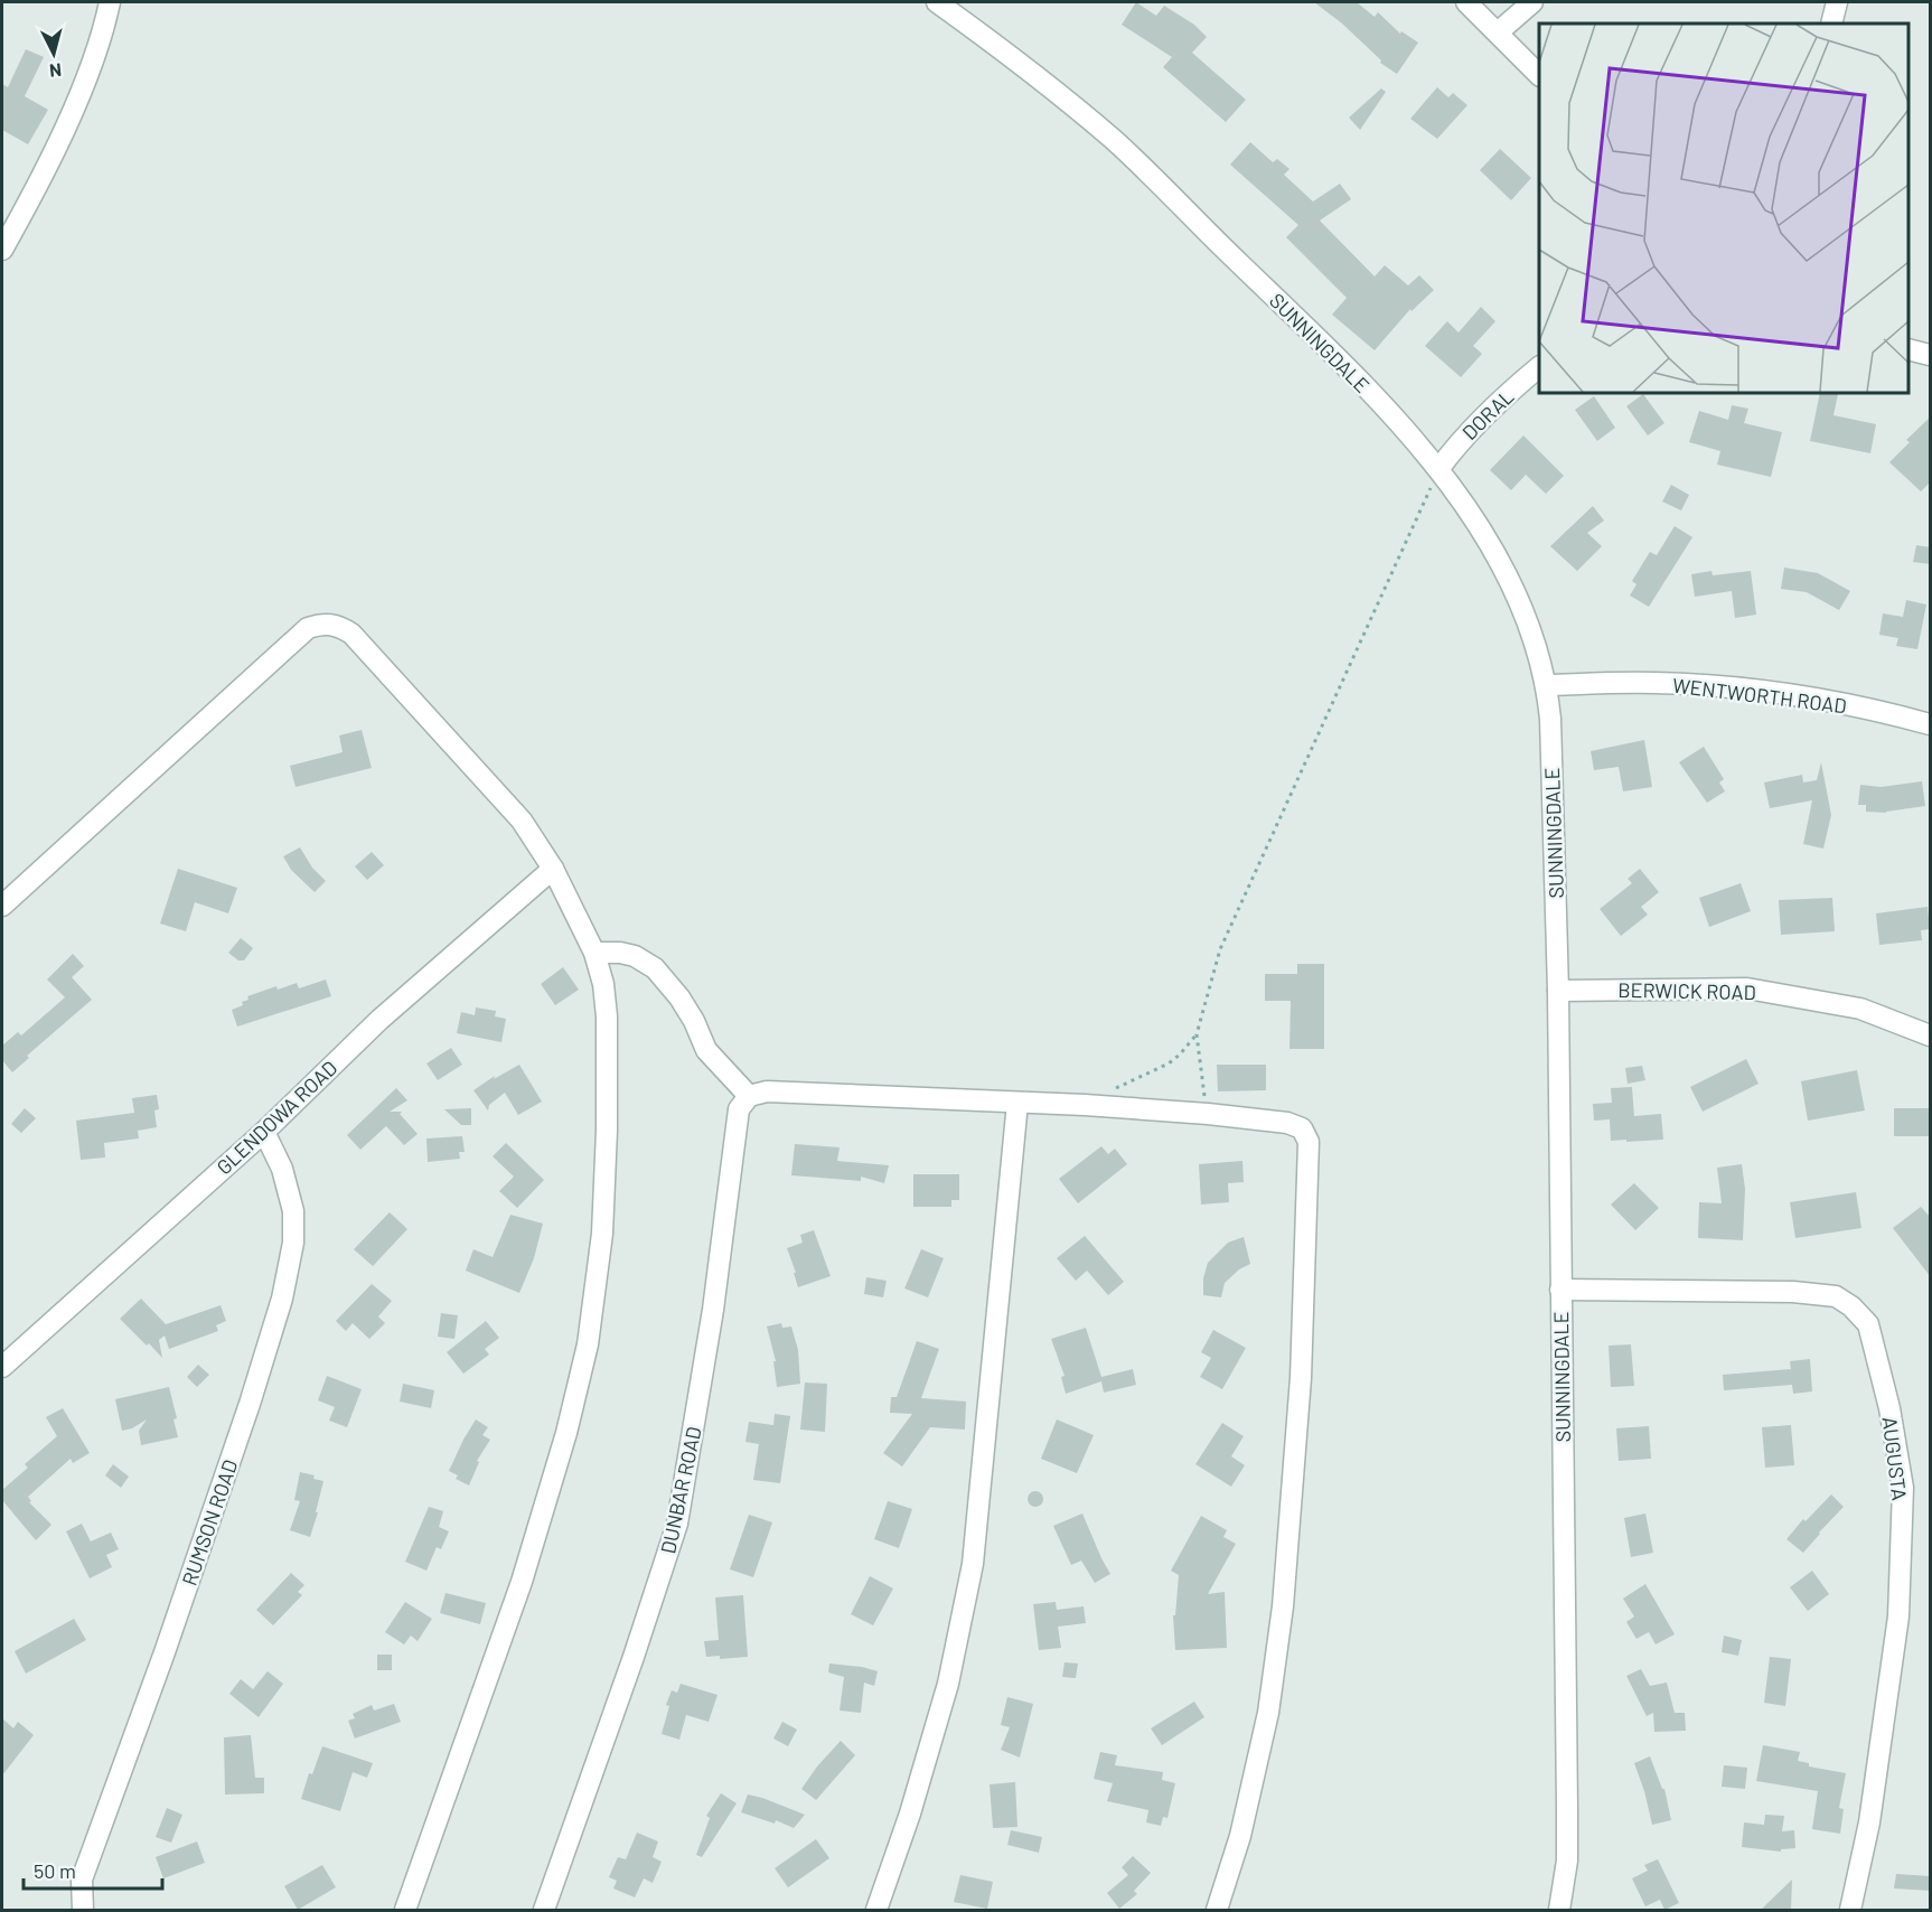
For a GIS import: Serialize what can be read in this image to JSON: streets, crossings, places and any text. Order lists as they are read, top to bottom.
{
  "streets": {
    "street": [
      "SUNNINGDALE",
      "DORAL",
      "WENTWORTH ROAD",
      "BERWICK ROAD",
      "GLENDOWA ROAD",
      "AUGUSTA",
      "DUNBAR ROAD",
      "RUMSON ROAD"
    ]
  },
  "crossings": [
    ["SUNNINGDALE", "DORAL"],
    ["SUNNINGDALE", "WENTWORTH ROAD"],
    ["SUNNINGDALE", "BERWICK ROAD"],
    ["SUNNINGDALE", "AUGUSTA"],
    ["GLENDOWA ROAD", "RUMSON ROAD"]
  ],
  "scale_bar": "50 m",
  "north": "bottom"
}
